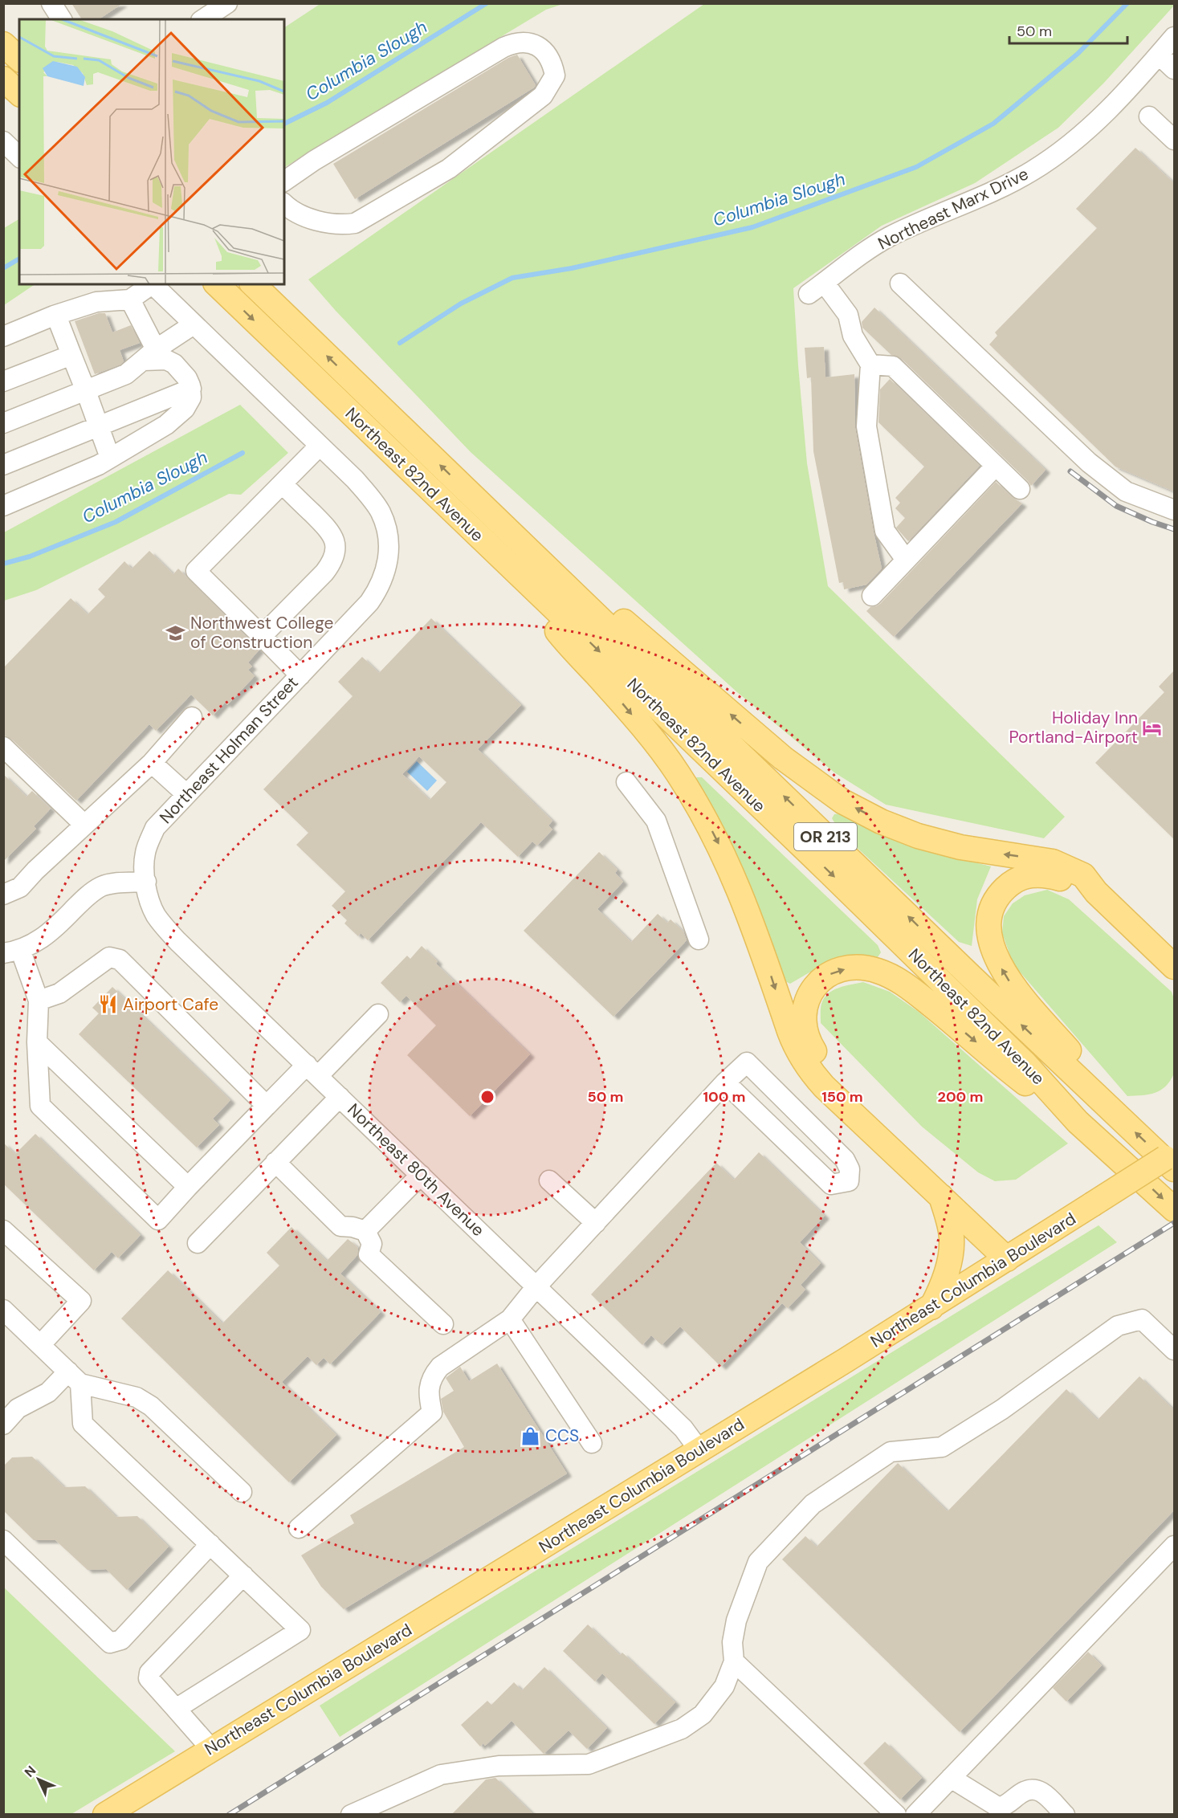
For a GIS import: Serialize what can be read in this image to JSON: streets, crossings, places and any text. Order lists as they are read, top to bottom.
{
  "streets": {
    "main road": ["Northeast 82nd Avenue", "OR 213", "Northeast Columbia Boulevard"],
    "street": ["Northeast Marx Drive", "Northeast Holman Street", "Northeast 80th Avenue"]
  },
  "crossings": [
    ["Northeast Holman Street", "Northeast 80th Avenue"],
    ["Northeast 80th Avenue", "Northeast Columbia Boulevard"]
  ],
  "water": ["Columbia Slough"],
  "places": {
    "school or university": ["Northwest College of Construction"],
    "hotel": ["Holiday Inn Portland-Airport"],
    "restaurant": ["Airport Cafe"],
    "shop": ["CCS"]
  },
  "scale_bar": "50 m",
  "north": "top left",
  "rings": [
    "50 m",
    "100 m",
    "150 m",
    "200 m"
  ]
}
